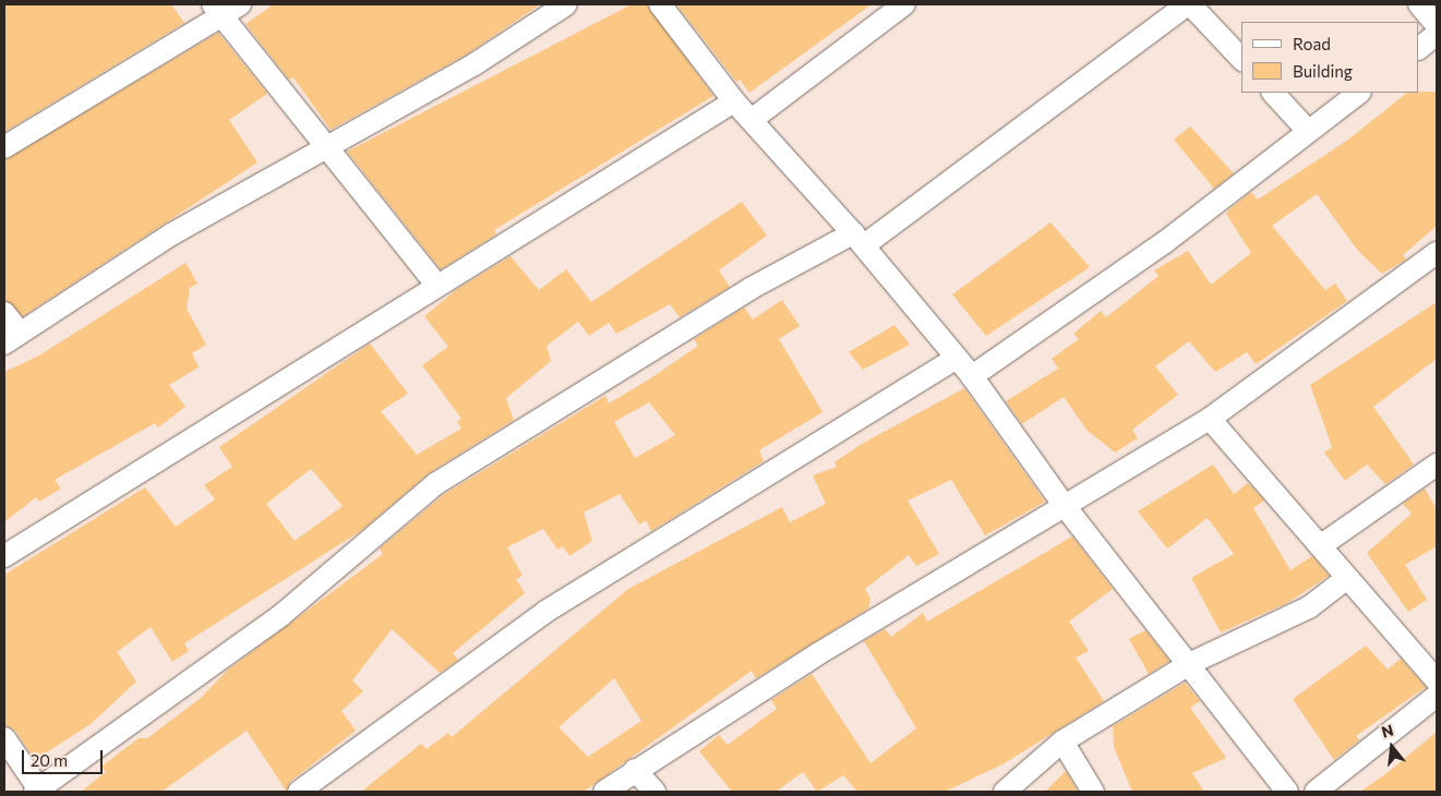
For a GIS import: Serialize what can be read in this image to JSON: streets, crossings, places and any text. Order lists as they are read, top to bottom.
{
  "legend": ["Road", "Building"],
  "scale_bar": "20 m",
  "north": "top"
}
